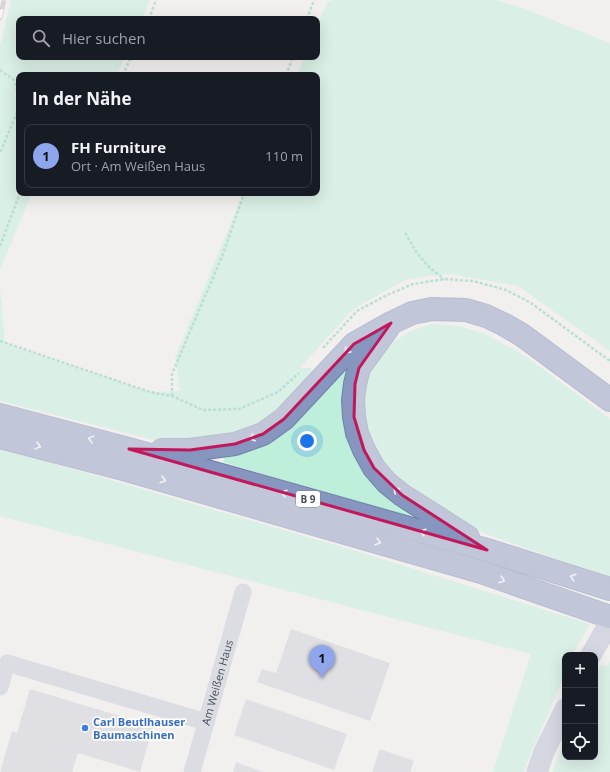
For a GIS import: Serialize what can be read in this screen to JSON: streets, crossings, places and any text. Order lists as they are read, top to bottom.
{
  "streets": {
    "highway": ["B 9"],
    "street": ["Am Weißen Haus"]
  },
  "places": ["Carl Beutlhauser Baumaschinen"],
  "page": {
    "search": "Hier suchen",
    "heading": "In der Nähe",
    "list": [
      {
        "mark": "1",
        "name": "FH Furniture",
        "note": "Ort · Am Weißen Haus",
        "value": "110 m"
      }
    ],
    "pins": "1",
    "map_buttons": ["+", "−"]
  }
}
